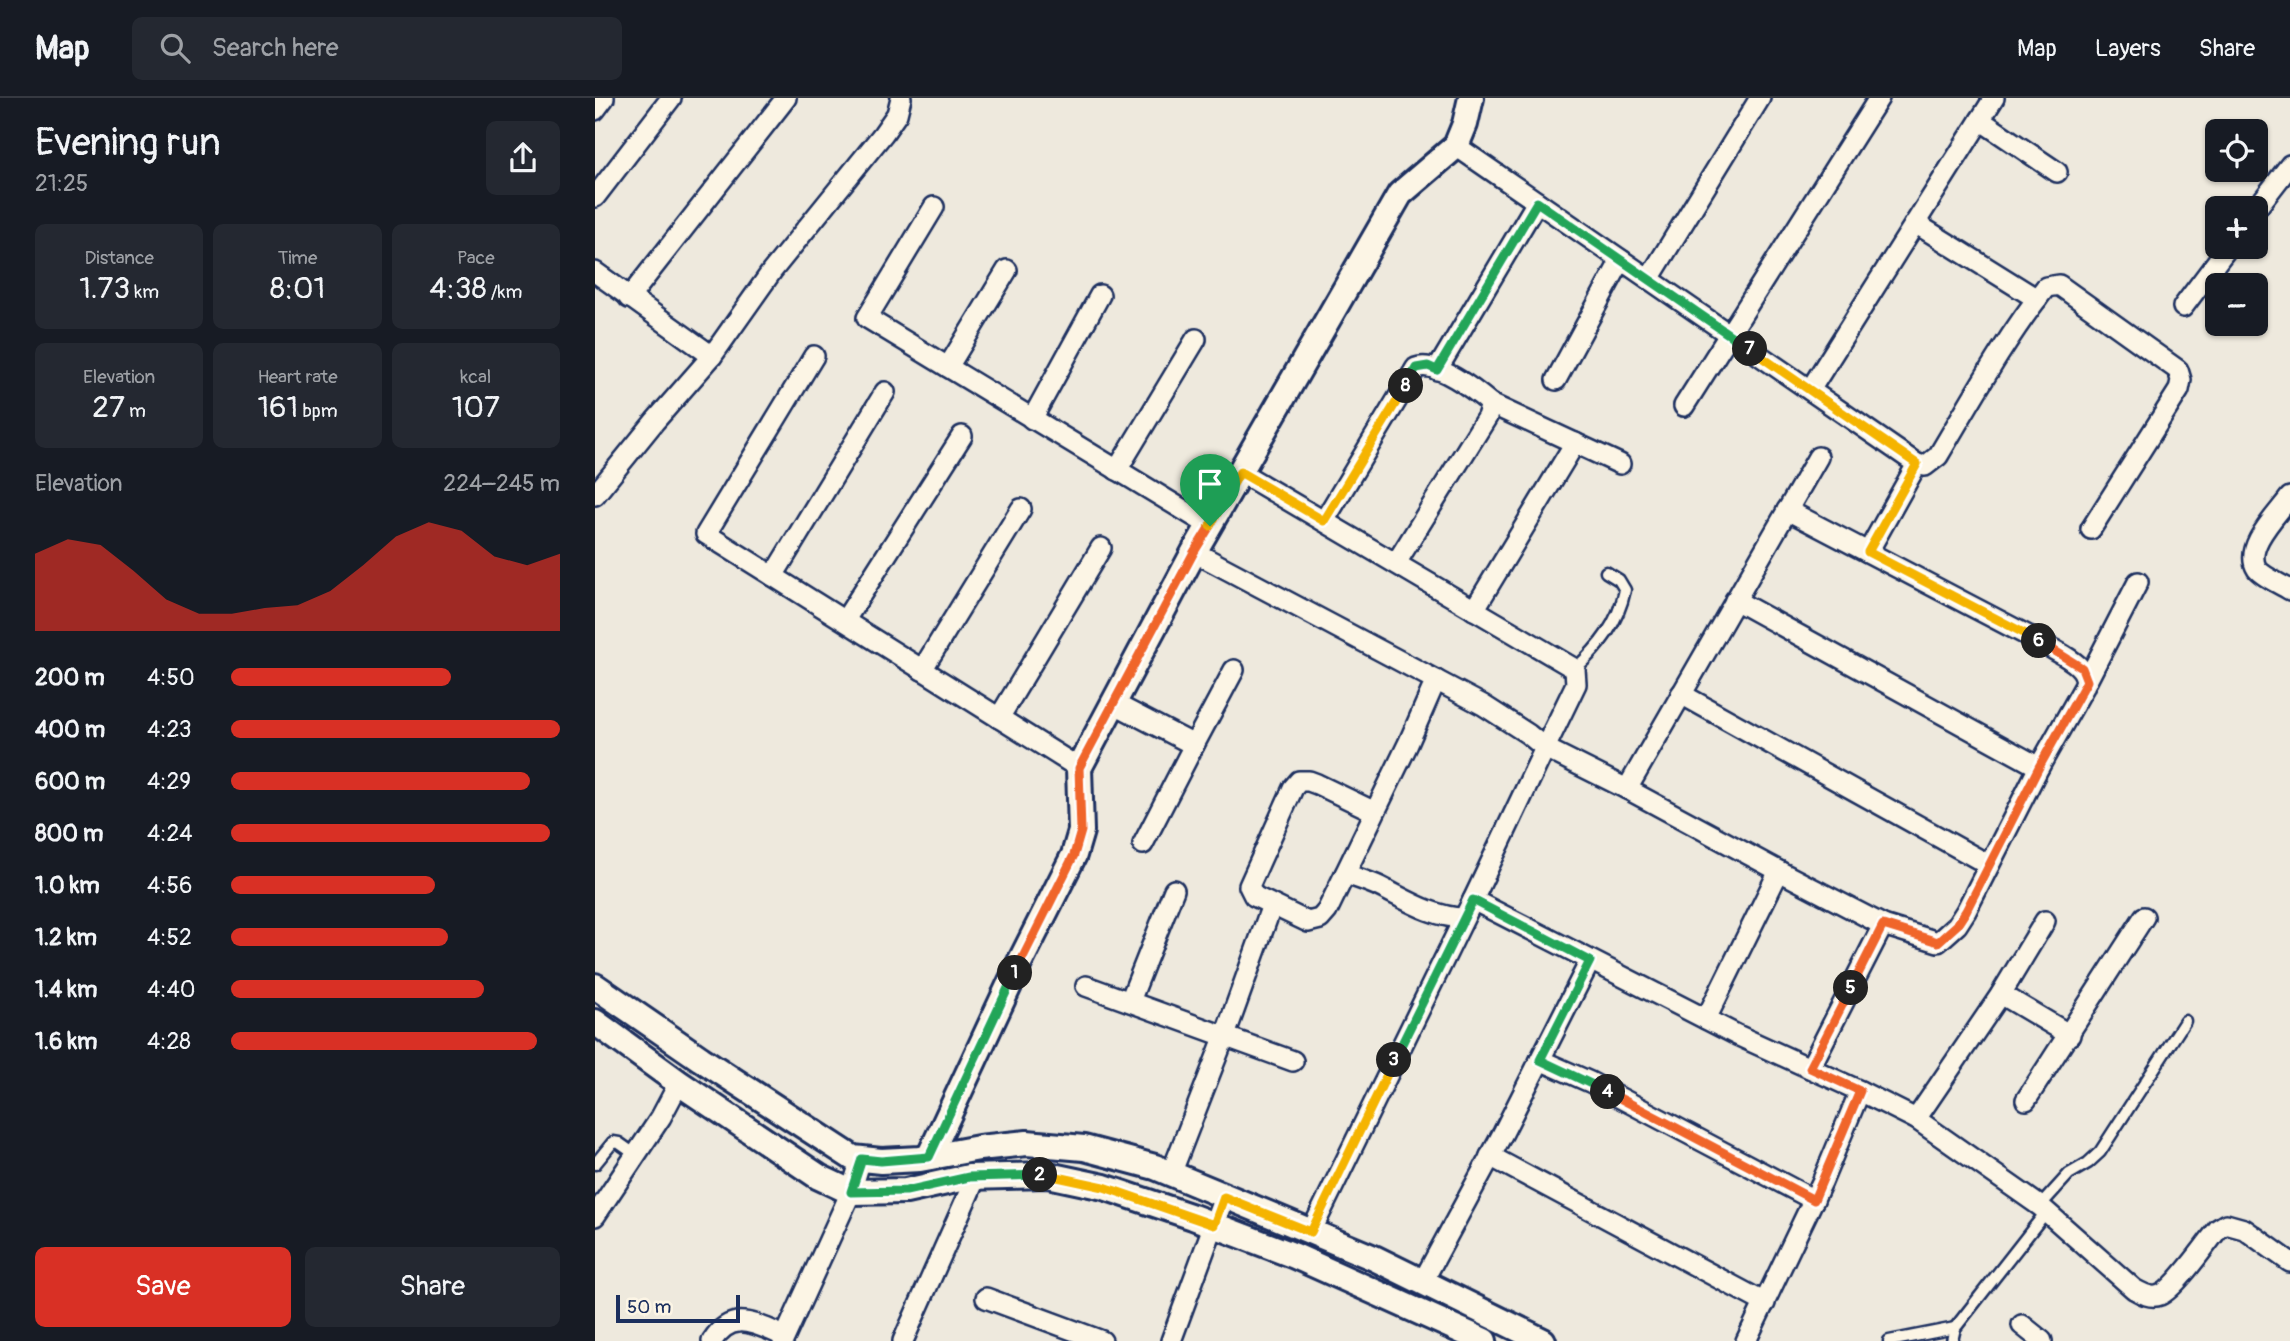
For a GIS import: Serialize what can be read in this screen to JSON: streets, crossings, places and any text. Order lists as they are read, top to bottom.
{
  "scale_bar": "50 m",
  "page": {
    "header": "Map",
    "search": "Search here",
    "nav": ["Map", "Layers", "Share"],
    "heading": ["Evening run", "21:25"],
    "map_buttons": ["+", "−"],
    "stats": [
      ["Distance", "1.73 km"],
      ["Time", "8:01"],
      ["Pace", "4:38 /km"],
      ["Elevation", "27 m"],
      ["Heart rate", "161 bpm"],
      ["kcal", "107"]
    ],
    "pins": [
      "7",
      "8",
      "6",
      "1",
      "5",
      "3",
      "4",
      "2"
    ],
    "chart": ["Elevation", "224–245 m"],
    "list": [
      {
        "name": "200 m",
        "note": "4:50"
      },
      {
        "name": "400 m",
        "note": "4:23"
      },
      {
        "name": "600 m",
        "note": "4:29"
      },
      {
        "name": "800 m",
        "note": "4:24"
      },
      {
        "name": "1.0 km",
        "note": "4:56"
      },
      {
        "name": "1.2 km",
        "note": "4:52"
      },
      {
        "name": "1.4 km",
        "note": "4:40"
      },
      {
        "name": "1.6 km",
        "note": "4:28"
      }
    ],
    "buttons": ["Save", "Share"],
    "scale": "50 m"
  }
}
